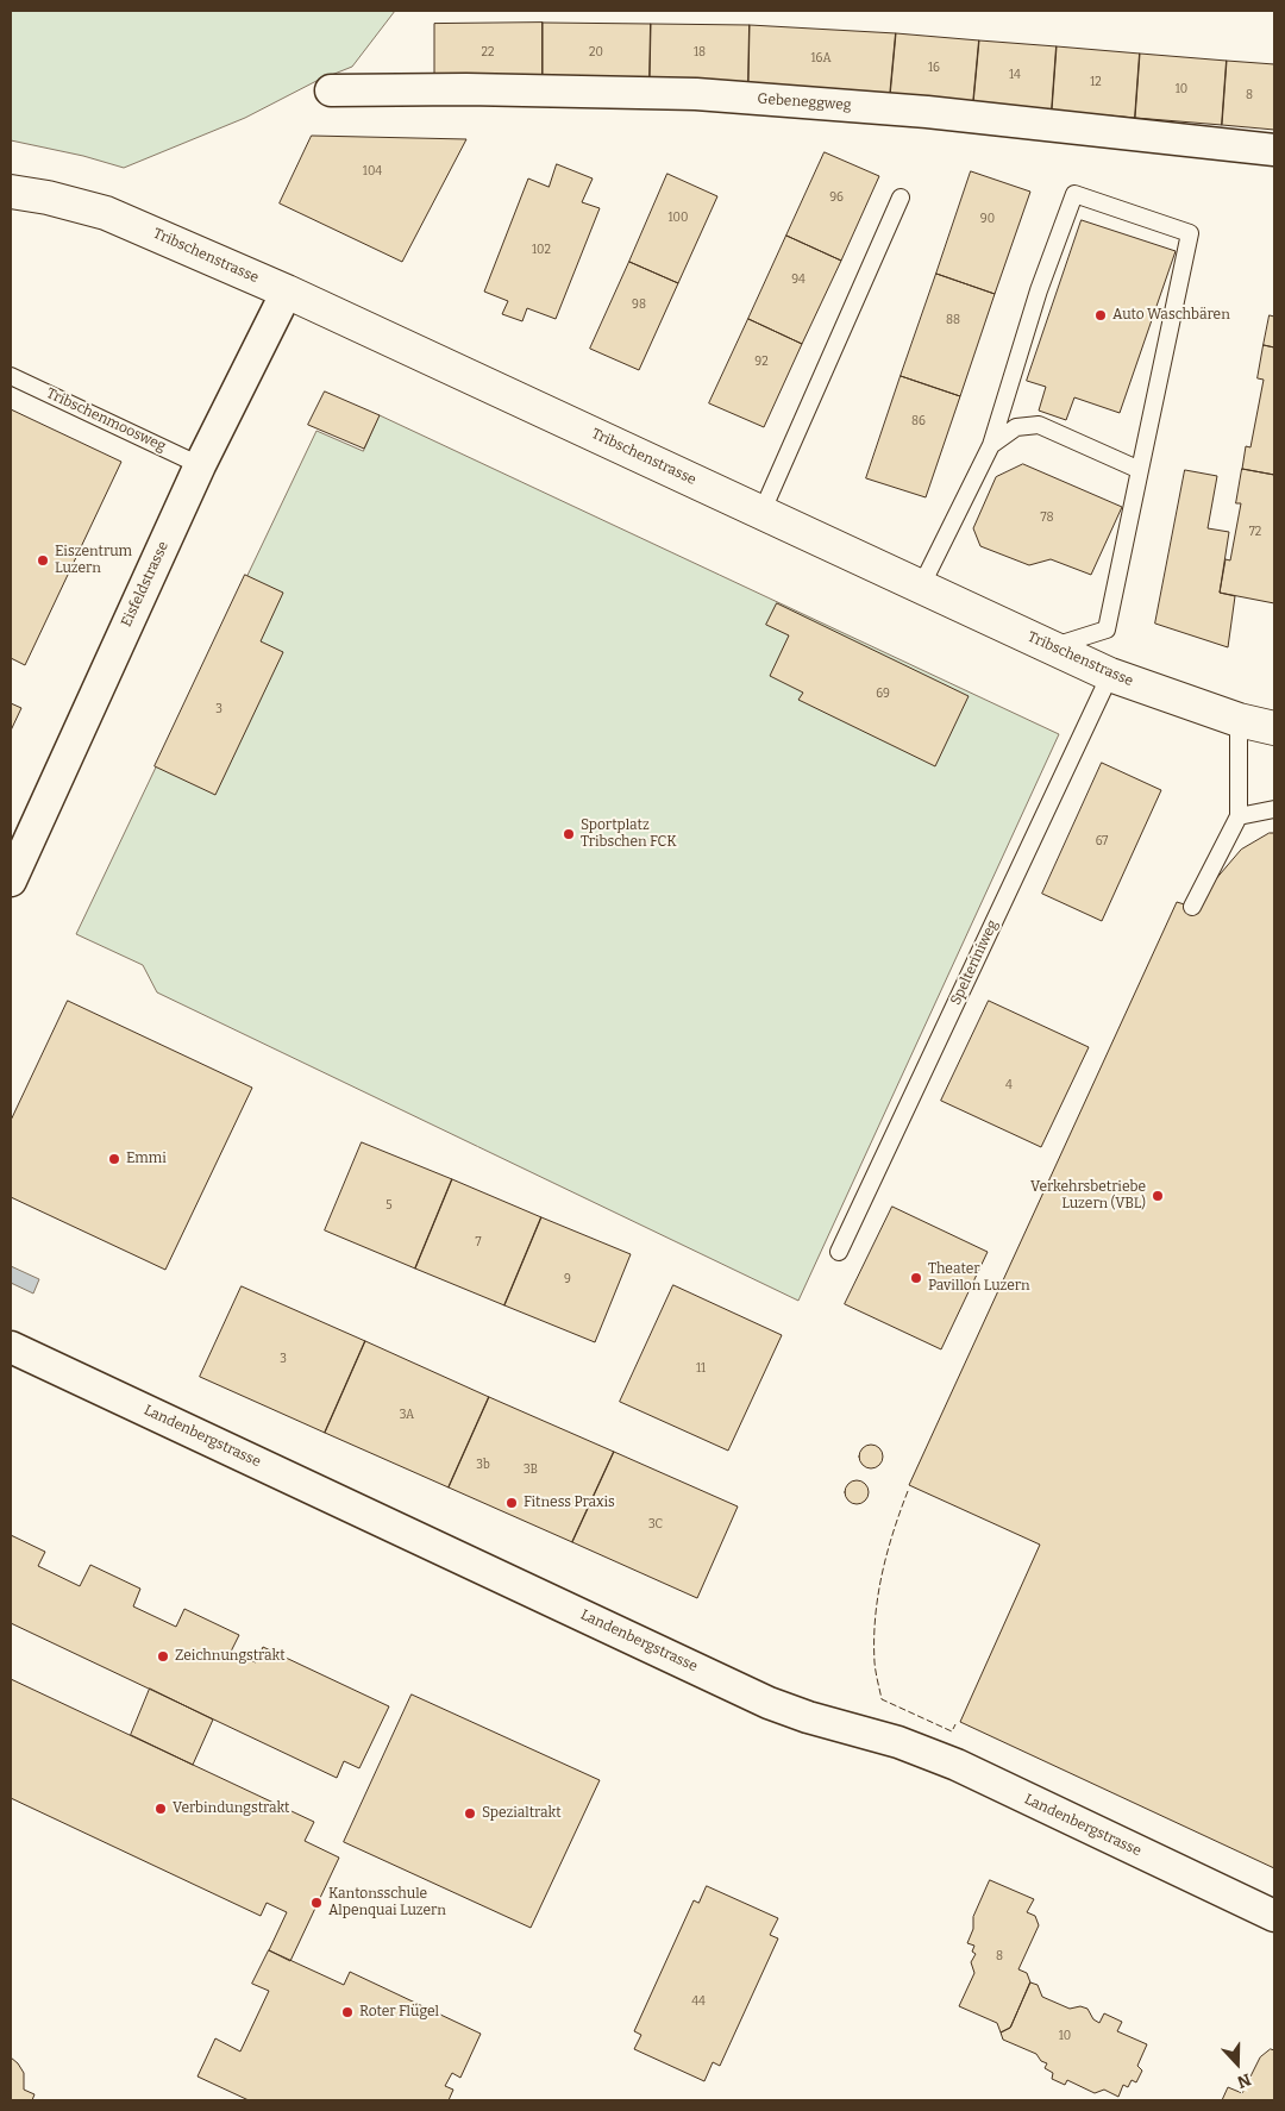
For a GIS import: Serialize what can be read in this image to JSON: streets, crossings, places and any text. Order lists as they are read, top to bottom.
{
  "streets": {
    "street": [
      "Gebeneggweg",
      "Tribschenstrasse",
      "Eisfeldstrasse",
      "Landenbergstrasse"
    ],
    "lane": ["Tribschenmoosweg", "Spelteriniweg"]
  },
  "crossings": [
    ["Tribschenstrasse", "Eisfeldstrasse"],
    ["Tribschenstrasse", "Spelteriniweg"],
    ["Tribschenmoosweg", "Eisfeldstrasse"]
  ],
  "places": [
    "Auto Waschbären",
    "Eiszentrum Luzern",
    "Sportplatz Tribschen FCK",
    "Emmi",
    "Verkehrsbetriebe Luzern (VBL)",
    "Theater Pavillon Luzern",
    "Fitness Praxis",
    "Zeichnungstrakt",
    "Verbindungstrakt",
    "Spezialtrakt",
    "Kantonsschule Alpenquai Luzern",
    "Roter Flügel"
  ],
  "house_numbers": [
    "22",
    "20",
    "18",
    "16A",
    "16",
    "14",
    "12",
    "10",
    "8",
    "104",
    "96",
    "100",
    "90",
    "102",
    "94",
    "98",
    "88",
    "92",
    "86",
    "78",
    "72",
    "69",
    "3",
    "67",
    "4",
    "5",
    "7",
    "9",
    "3",
    "11",
    "3A",
    "3b",
    "3B",
    "3C",
    "8",
    "44",
    "10"
  ],
  "north": "bottom"
}
